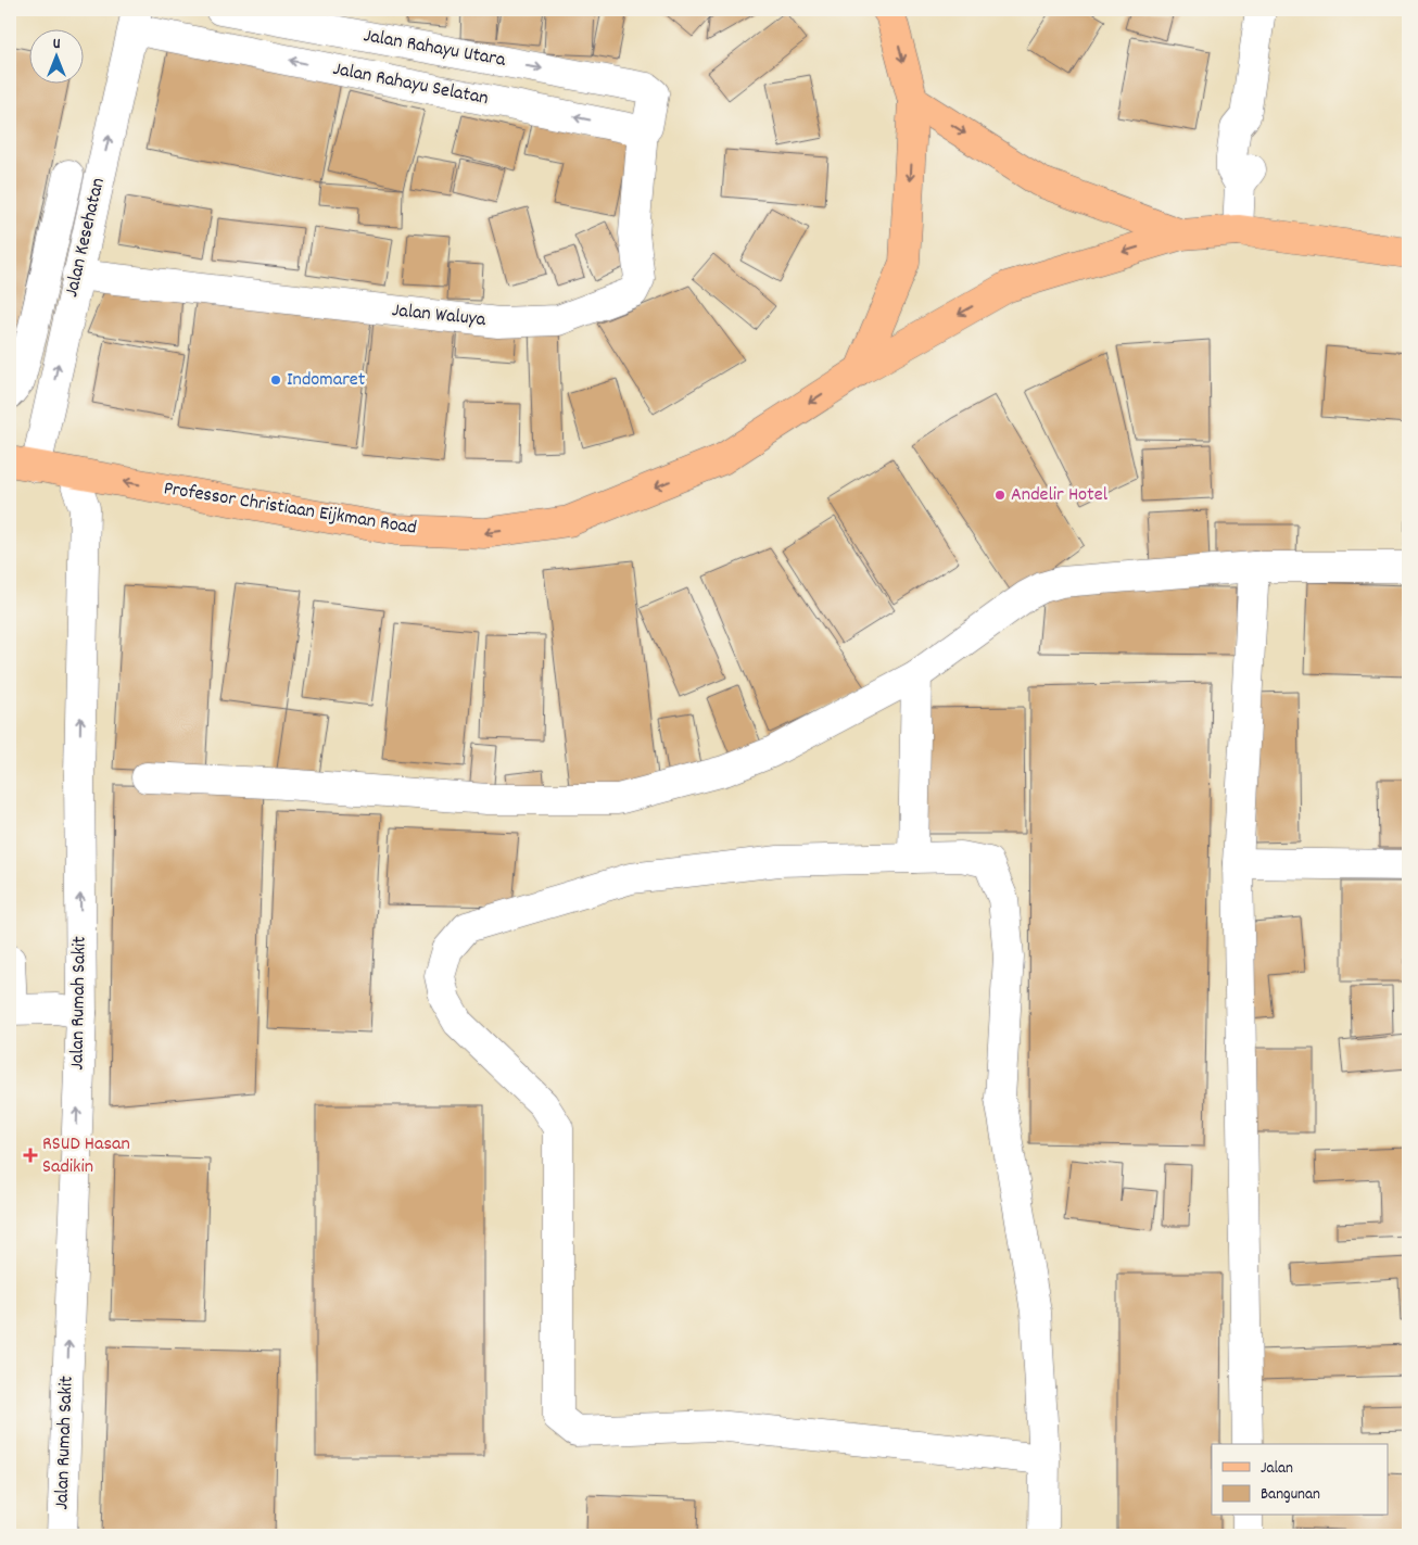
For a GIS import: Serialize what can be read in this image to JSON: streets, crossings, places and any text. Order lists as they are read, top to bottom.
{
  "streets": {
    "main road": ["Professor Christiaan Eijkman Road"],
    "street": [
      "Jalan Rahayu Utara",
      "Jalan Rahayu Selatan",
      "Jalan Kesehatan",
      "Jalan Waluya",
      "Jalan Rumah Sakit"
    ]
  },
  "crossings": [
    ["Jalan Rahayu Utara", "Jalan Rahayu Selatan"],
    ["Jalan Rahayu Utara", "Jalan Waluya"],
    ["Jalan Rahayu Selatan", "Jalan Kesehatan"],
    ["Jalan Rahayu Selatan", "Jalan Waluya"],
    ["Jalan Kesehatan", "Jalan Waluya"],
    ["Jalan Kesehatan", "Professor Christiaan Eijkman Road"],
    ["Professor Christiaan Eijkman Road", "Jalan Rumah Sakit"]
  ],
  "one_way": ["Jalan Rahayu Utara", "Jalan Rahayu Selatan", "Jalan Rumah Sakit"],
  "places": {
    "other": ["Indomaret", "Andelir Hotel"],
    "health": ["RSUD Hasan Sadikin"]
  },
  "legend": ["Jalan", "Bangunan"],
  "north": "top"
}
